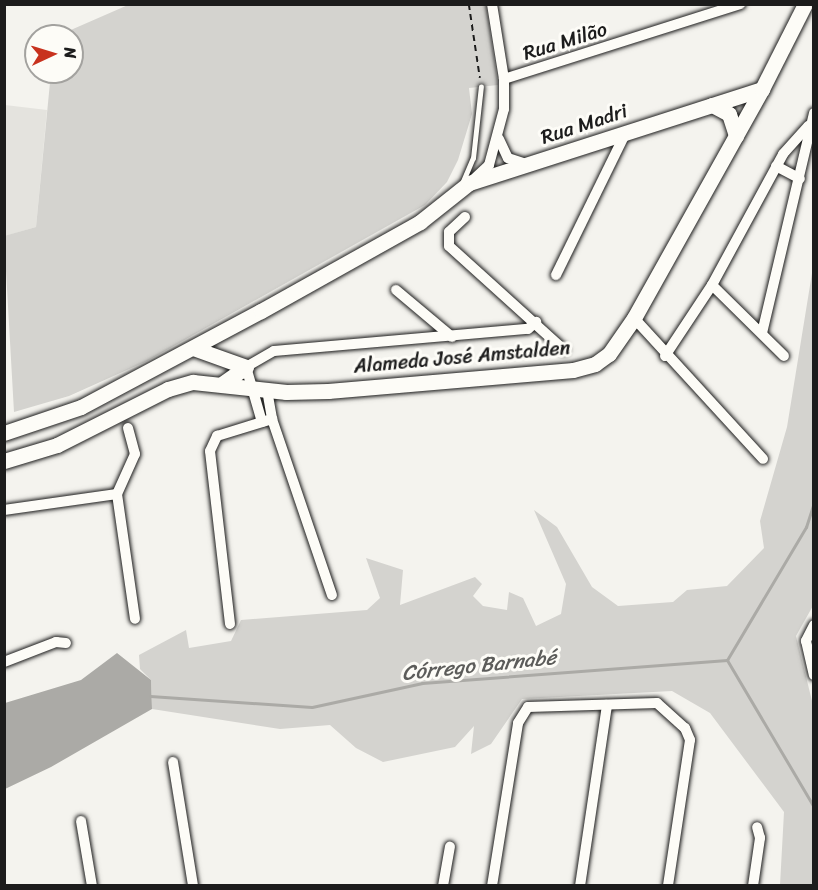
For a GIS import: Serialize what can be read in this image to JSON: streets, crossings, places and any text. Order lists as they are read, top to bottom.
{
  "streets": {
    "street": ["Rua Milão", "Rua Madri", "Alameda José Amstalden"]
  },
  "crossings": [
    ["Rua Madri", "Alameda José Amstalden"]
  ],
  "water": ["Córrego Barnabé"],
  "north": "right"
}
